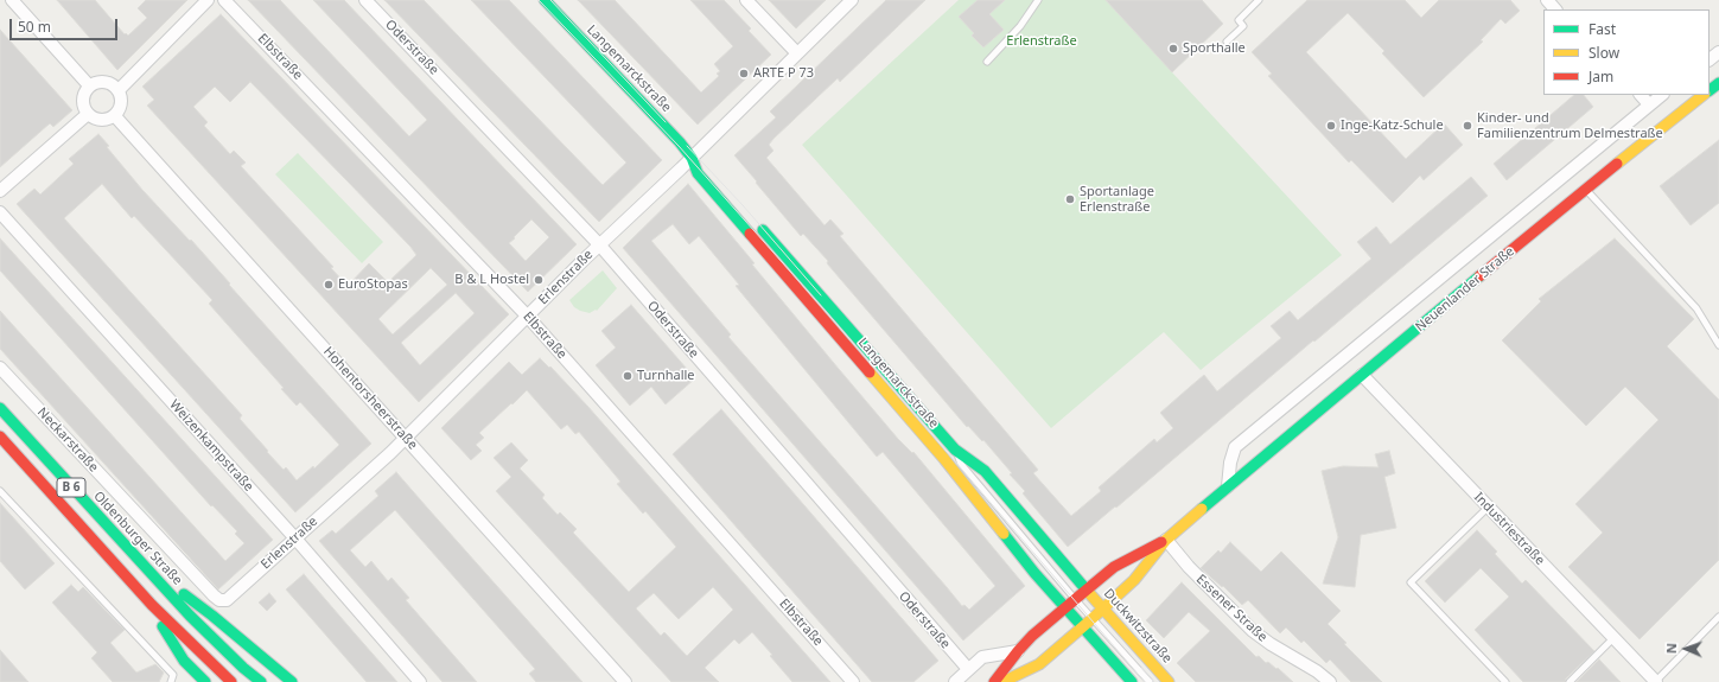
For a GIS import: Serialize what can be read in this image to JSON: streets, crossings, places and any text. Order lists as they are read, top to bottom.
{
  "streets": {
    "main road": [
      "Langemarckstraße",
      "Neuenlander Straße",
      "B 6",
      "Oldenburger Straße",
      "Duckwitzstraße"
    ],
    "street": [
      "Oderstraße",
      "Elbstraße",
      "Erlenstraße",
      "Hohentorsheerstraße",
      "Neckarstraße",
      "Weizenkampstraße",
      "Industriestraße",
      "Essener Straße"
    ]
  },
  "crossings": [
    ["Oderstraße", "Erlenstraße"],
    ["Elbstraße", "Erlenstraße"],
    ["Langemarckstraße", "Erlenstraße"],
    ["Langemarckstraße", "Neuenlander Straße"],
    ["Langemarckstraße", "Duckwitzstraße"],
    ["Erlenstraße", "Hohentorsheerstraße"],
    ["Erlenstraße", "Neckarstraße"],
    ["Erlenstraße", "Weizenkampstraße"],
    ["Neuenlander Straße", "Industriestraße"],
    ["Neuenlander Straße", "Essener Straße"],
    ["Neuenlander Straße", "Duckwitzstraße"],
    ["B 6", "Oldenburger Straße"]
  ],
  "parks": ["Erlenstraße"],
  "places": [
    "Sporthalle",
    "ARTE P 73",
    "Inge-Katz-Schule",
    "Kinder- und Familienzentrum Delmestraße",
    "Sportanlage Erlenstraße",
    "B & L Hostel",
    "EuroStopas",
    "Turnhalle"
  ],
  "legend": ["Fast", "Slow", "Jam"],
  "scale_bar": "50 m",
  "north": "left"
}
